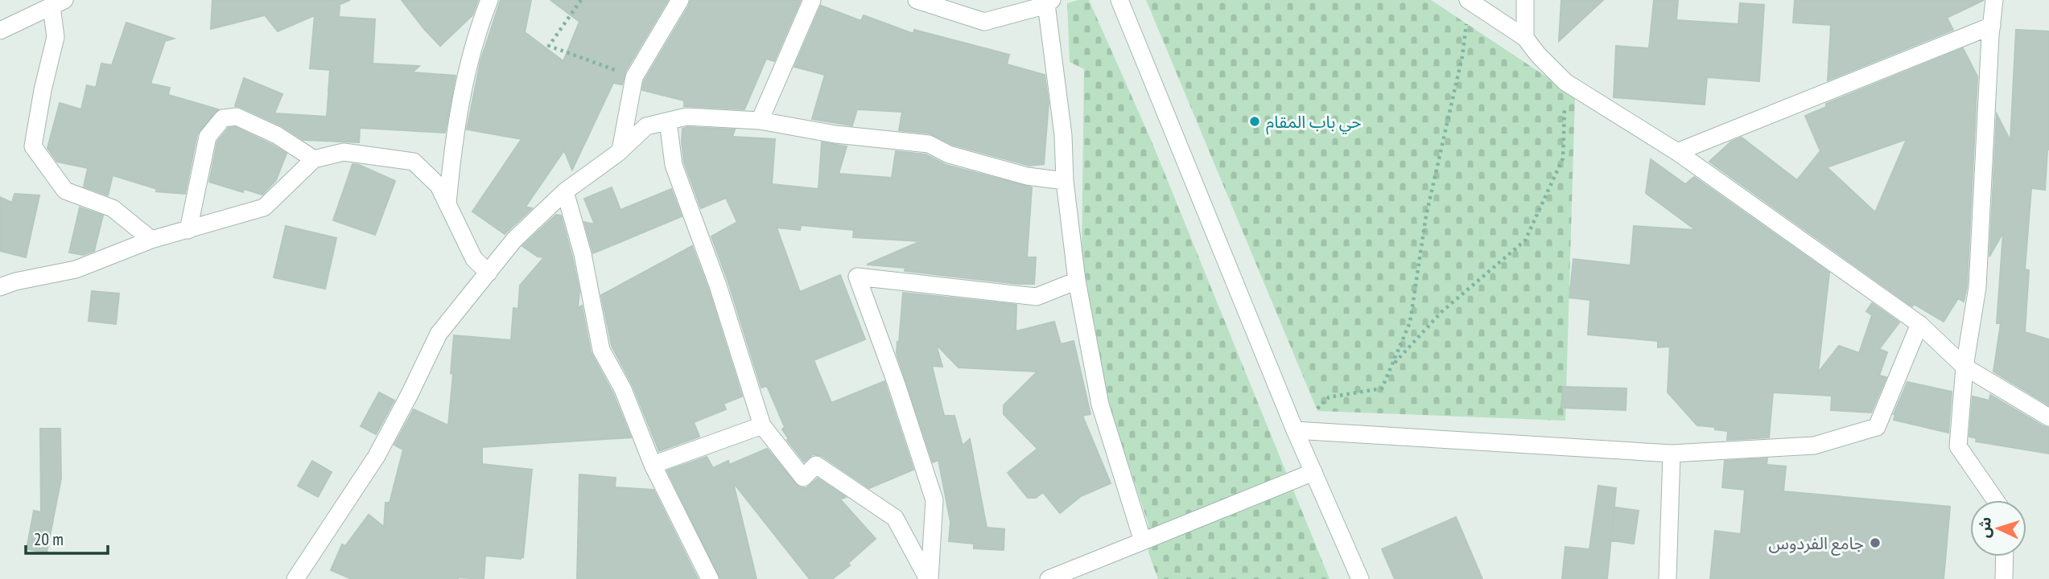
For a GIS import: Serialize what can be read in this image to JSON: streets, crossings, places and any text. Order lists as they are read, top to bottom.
{
  "places": ["حي باب المقام", "جامع الفردوس"],
  "scale_bar": "20 m",
  "north": "left"
}
